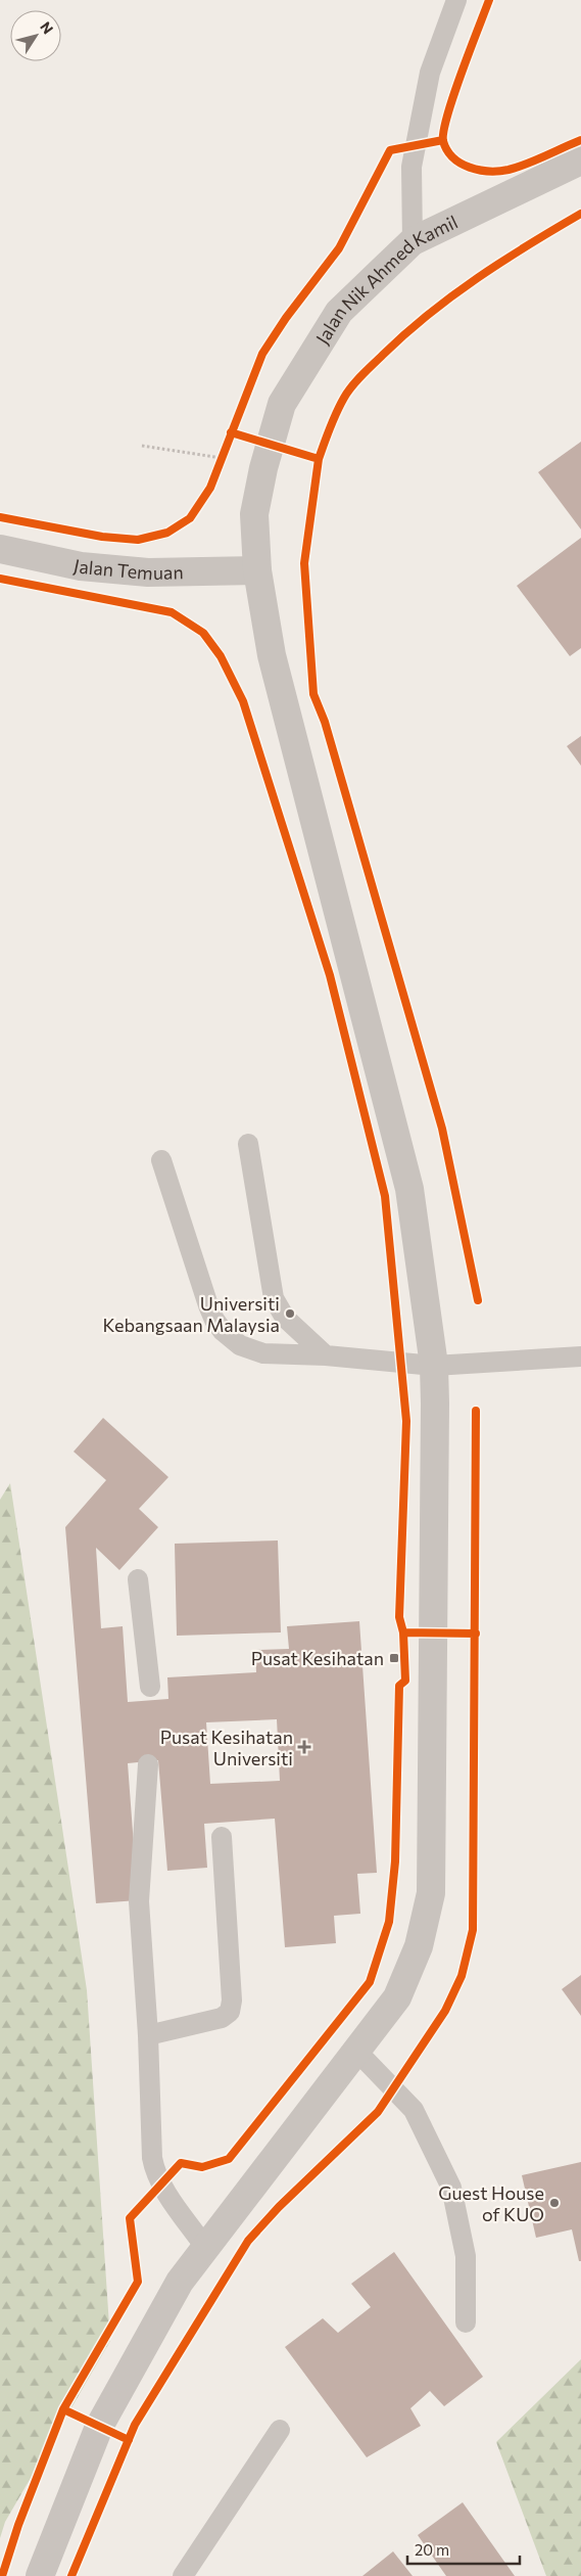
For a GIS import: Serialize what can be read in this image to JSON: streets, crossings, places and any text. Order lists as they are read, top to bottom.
{
  "streets": {
    "street": ["Jalan Nik Ahmed Kamil", "Jalan Temuan"]
  },
  "crossings": [
    ["Jalan Nik Ahmed Kamil", "Jalan Temuan"]
  ],
  "places": {
    "other": ["Universiti Kebangsaan Malaysia", "Guest House of KUO"],
    "transit": ["Pusat Kesihatan"],
    "health": ["Pusat Kesihatan Universiti"]
  },
  "scale_bar": "20 m",
  "north": "top right"
}
